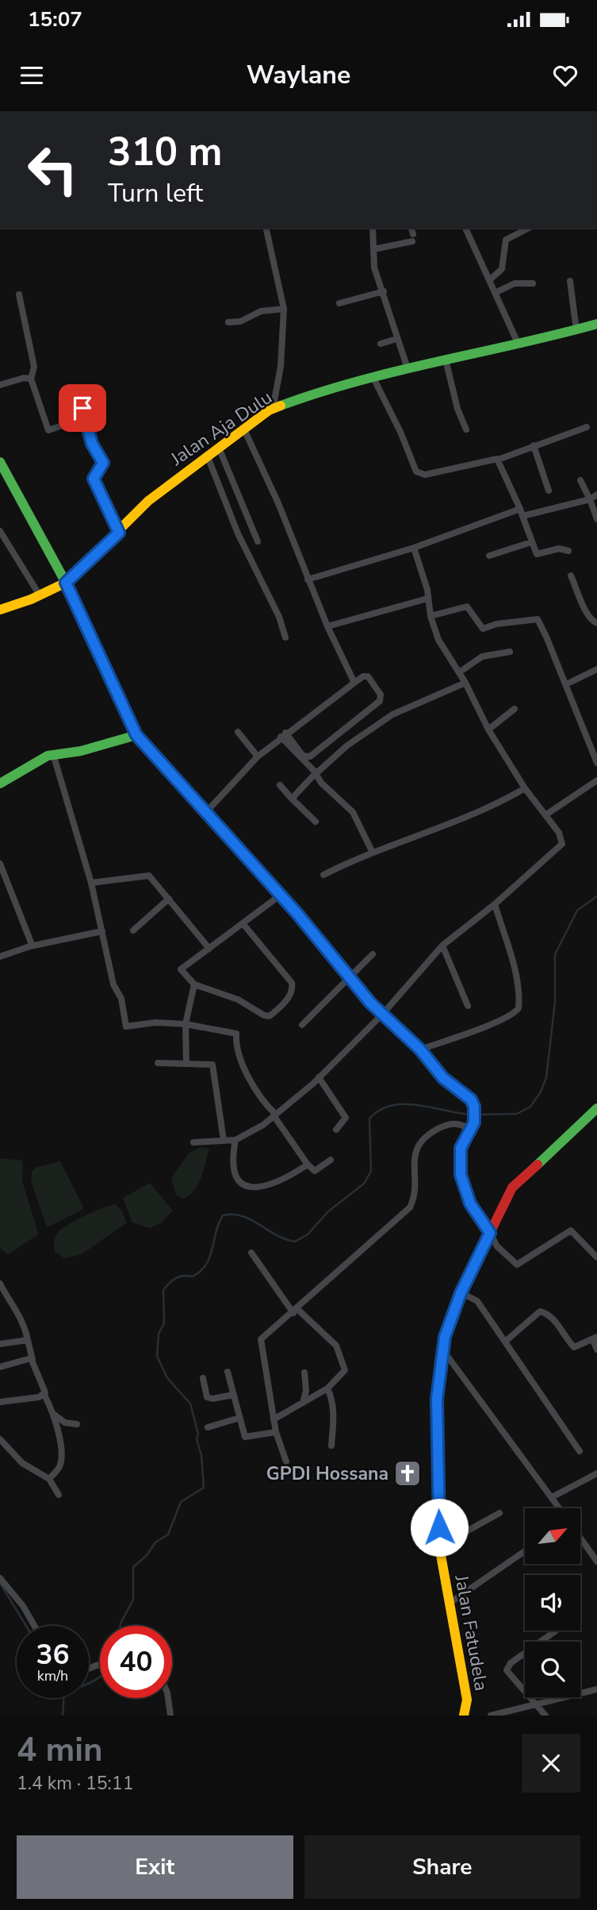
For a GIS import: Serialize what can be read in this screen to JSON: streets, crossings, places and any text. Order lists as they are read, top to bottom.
{
  "streets": {
    "street": ["Jalan Aja Dulu", "Jalan Fatudela"]
  },
  "places": {
    "church": ["GPDI Hossana"]
  },
  "north": "top right",
  "page": {
    "status": "15:07",
    "header": "Waylane",
    "turn": ["310 m", "Turn left"],
    "speed": "36 km/h",
    "limit": "40",
    "heading": ["4 min", "1.4 km · 15:11"],
    "buttons": ["Exit", "Share"]
  }
}
